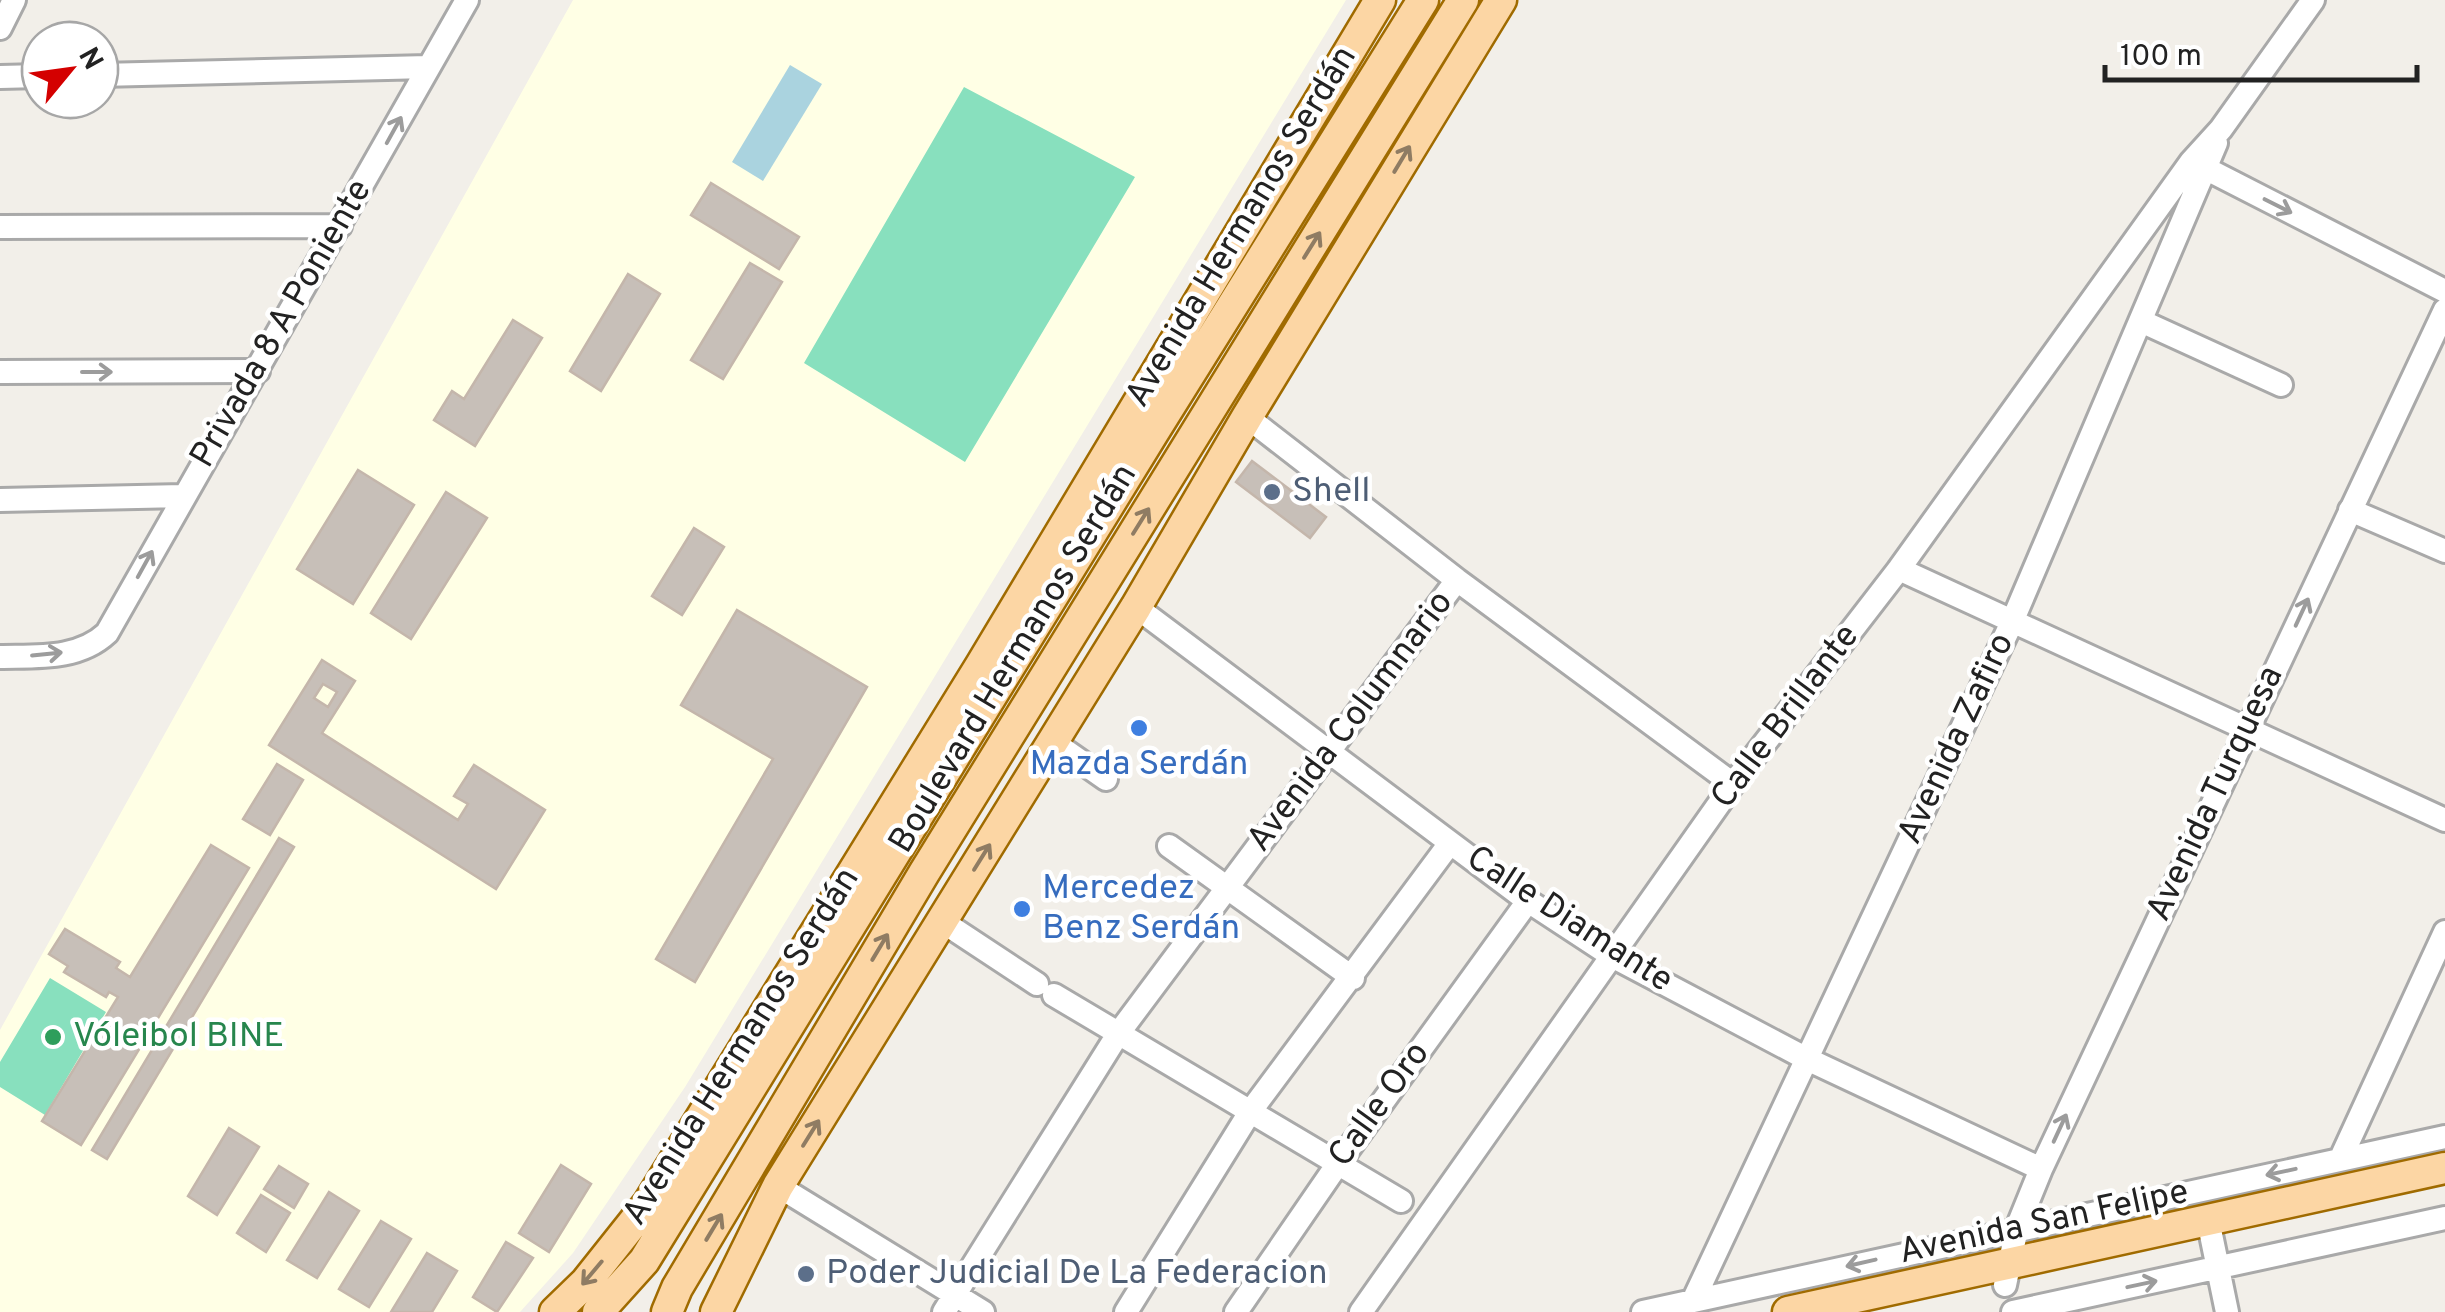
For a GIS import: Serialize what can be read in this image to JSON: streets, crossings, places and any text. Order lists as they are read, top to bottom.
{
  "streets": {
    "main road": ["Avenida Hermanos Serdán", "Boulevard Hermanos Serdán", "Avenida San Felipe"],
    "street": [
      "Privada 8 A Poniente",
      "Calle Brillante",
      "Avenida Columnario",
      "Avenida Zafiro",
      "Avenida Turquesa",
      "Calle Diamante",
      "Calle Oro"
    ]
  },
  "crossings": [
    ["Calle Brillante", "Avenida Zafiro"],
    ["Calle Brillante", "Calle Diamante"],
    ["Avenida Columnario", "Calle Diamante"],
    ["Avenida Zafiro", "Calle Diamante"],
    ["Avenida Zafiro", "Avenida San Felipe"],
    ["Avenida Turquesa", "Calle Diamante"],
    ["Avenida Turquesa", "Avenida San Felipe"],
    ["Calle Diamante", "Calle Oro"]
  ],
  "one_way": ["Privada 8 A Poniente", "Avenida Turquesa"],
  "places": [
    "Shell",
    "Mazda Serdán",
    "Mercedez Benz Serdán",
    "Vóleibol BINE",
    "Poder Judicial De La Federacion"
  ],
  "scale_bar": "100 m",
  "north": "top right"
}
